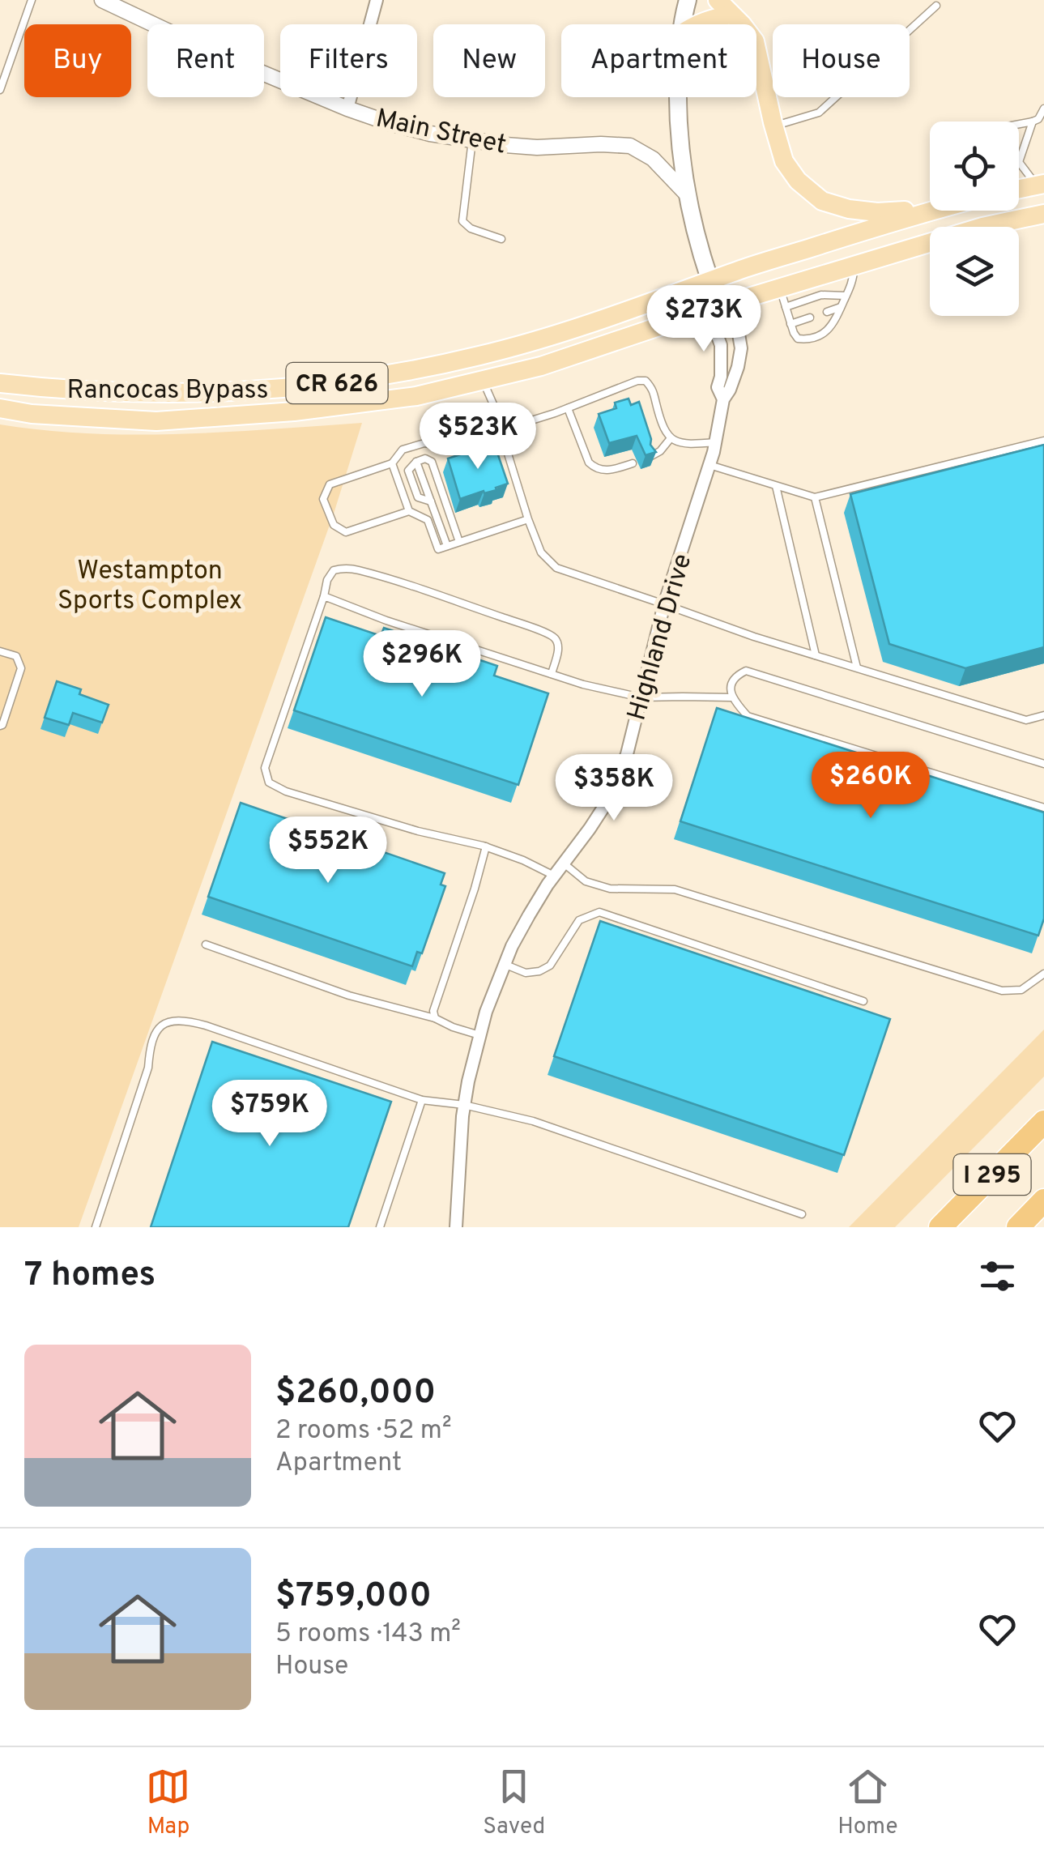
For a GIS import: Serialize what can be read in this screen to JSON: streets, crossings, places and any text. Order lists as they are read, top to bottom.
{
  "streets": {
    "highway": ["I 295"],
    "main road": ["CR 626", "Rancocas Bypass"],
    "street": ["Main Street", "Highland Drive"]
  },
  "crossings": [
    ["CR 626", "Rancocas Bypass"],
    ["CR 626", "Highland Drive"],
    ["Rancocas Bypass", "Highland Drive"]
  ],
  "parks": ["Westampton Sports Complex"],
  "page": {
    "chip": [
      "Buy",
      "Rent",
      "Filters",
      "New",
      "Apartment",
      "House"
    ],
    "price": [
      "$273K",
      "$523K",
      "$296K",
      "$260K",
      "$358K",
      "$552K",
      "$759K"
    ],
    "heading": "7 homes",
    "list": [
      {
        "name": "$260,000",
        "note": "2 rooms · 52 m² · Apartment"
      },
      {
        "name": "$759,000",
        "note": "5 rooms · 143 m² · House"
      }
    ],
    "tabs": ["Map", "Saved", "Home"]
  }
}
